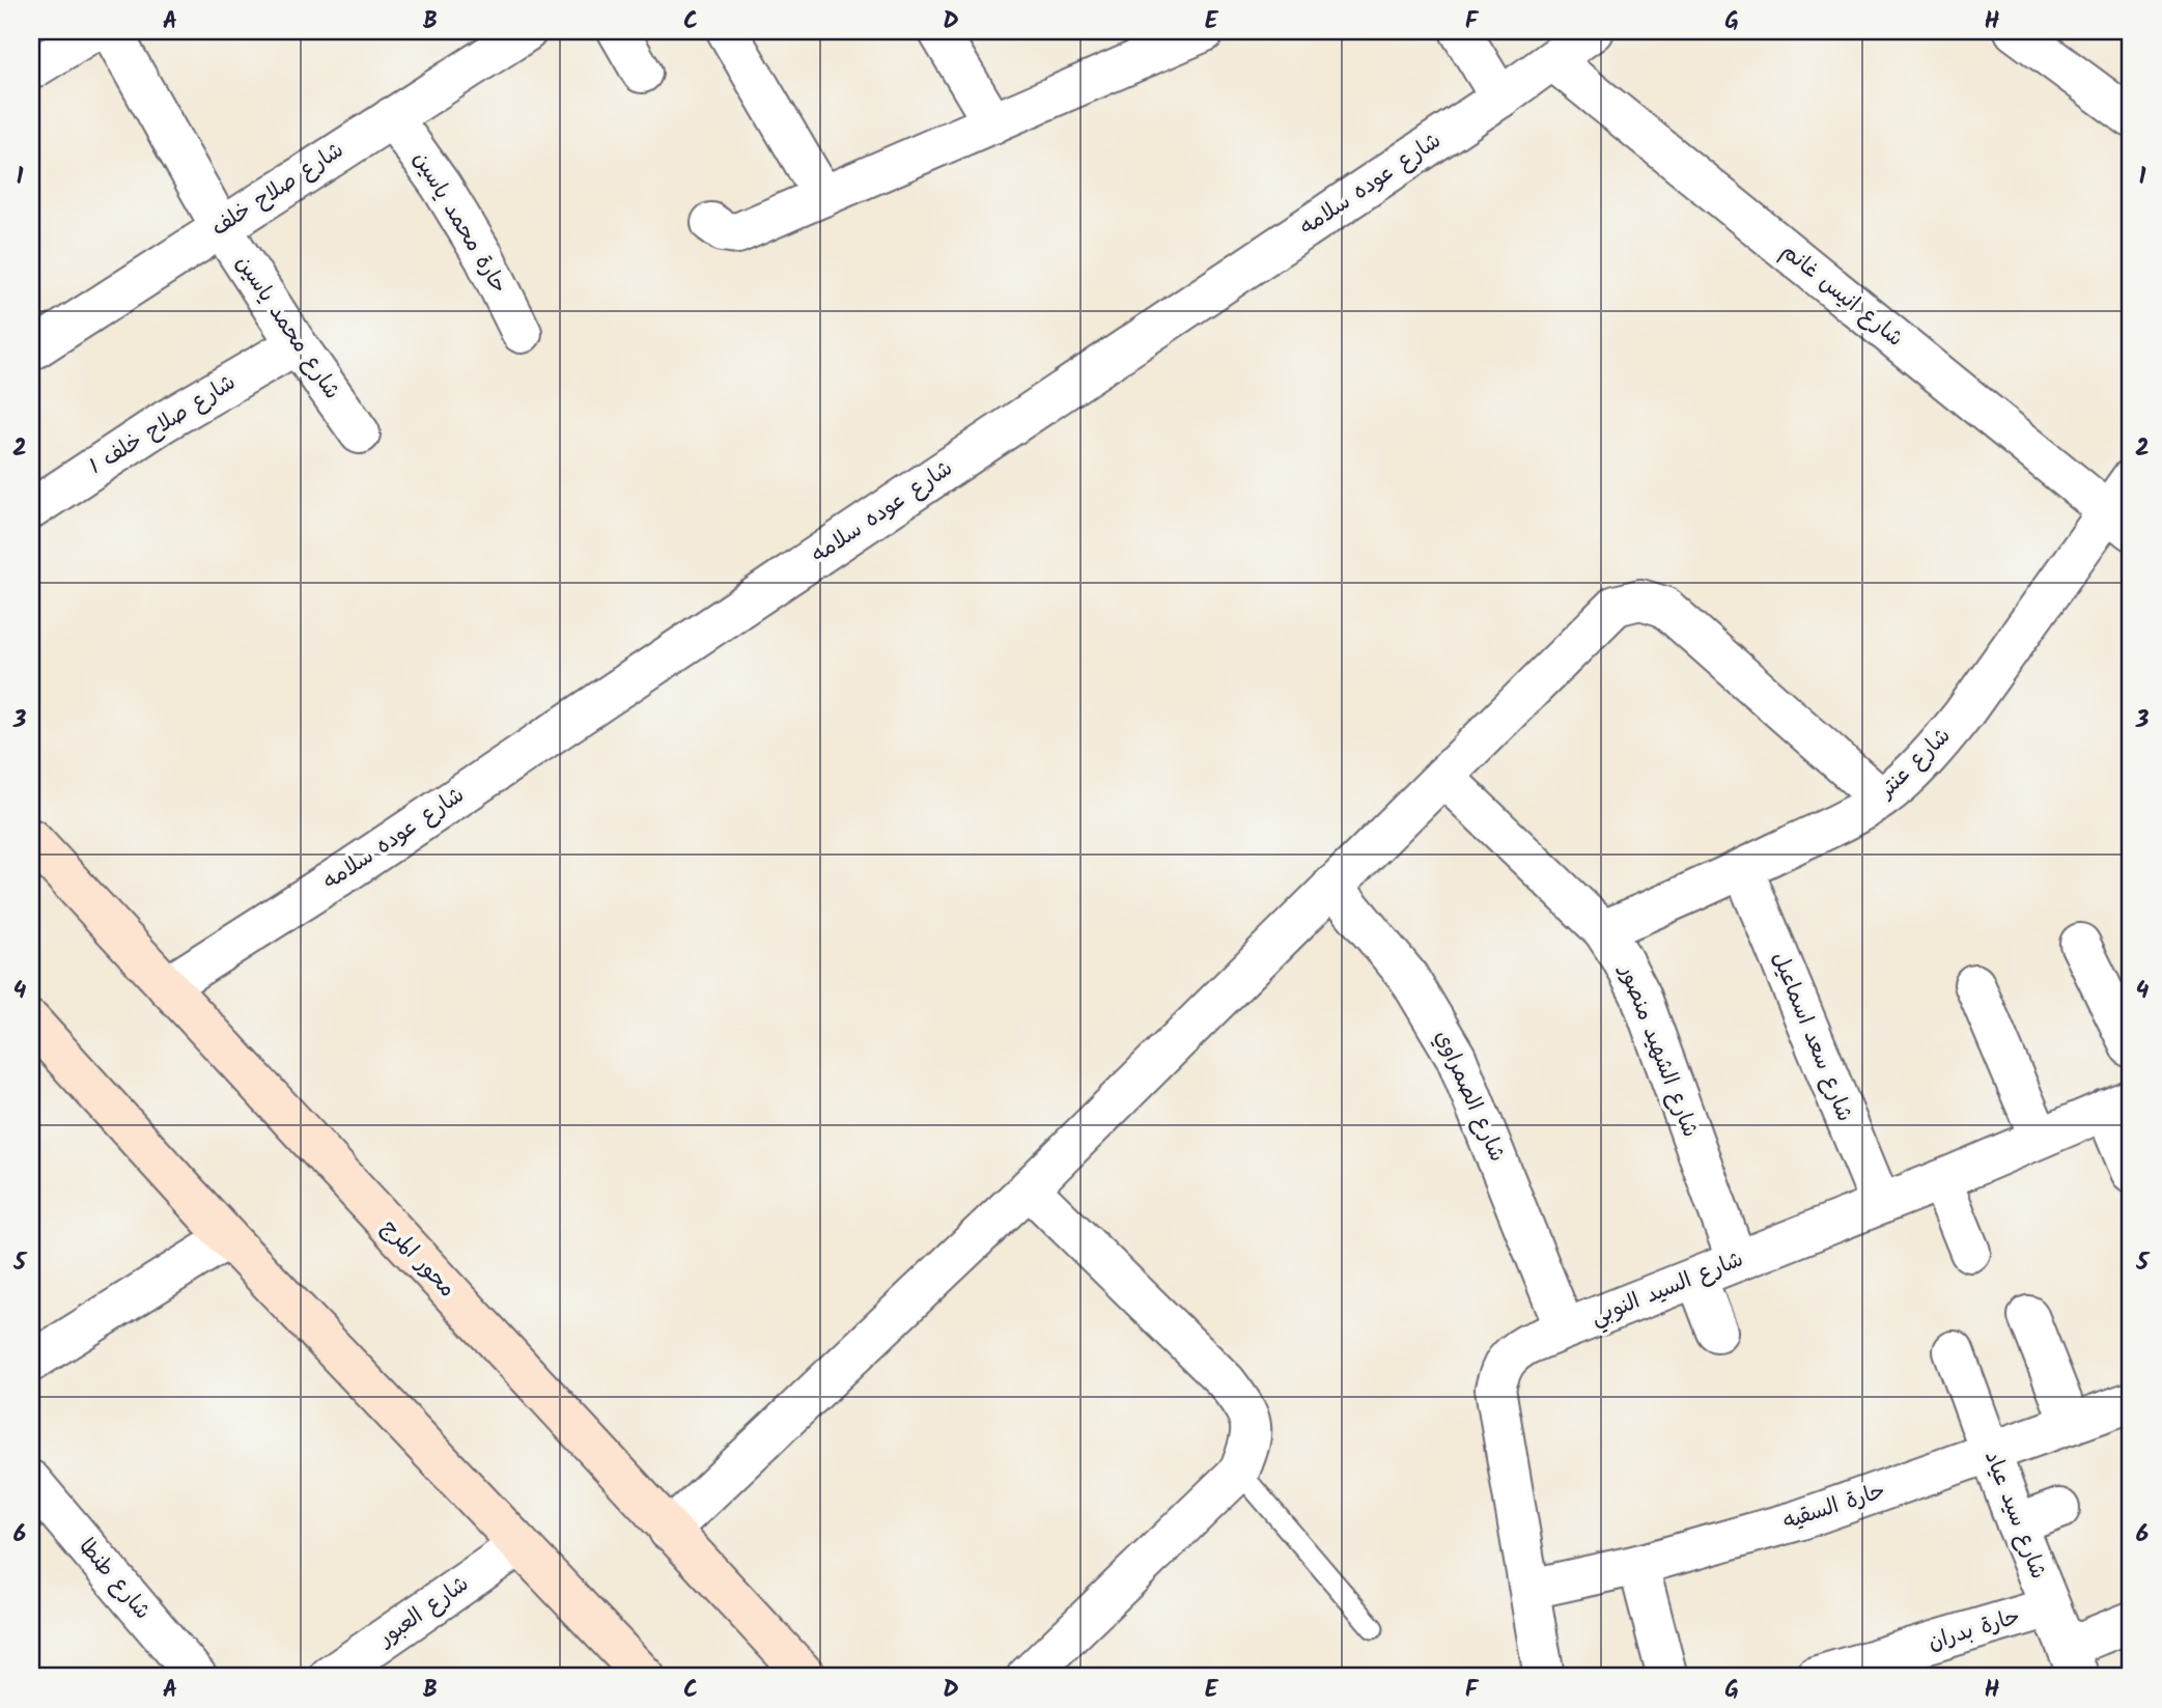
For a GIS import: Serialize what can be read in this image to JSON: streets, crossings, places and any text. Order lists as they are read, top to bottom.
{
  "streets": {
    "main road": ["محور المرج"],
    "street": [
      "شارع عوده سلامه",
      "شارع صلاح خلف",
      "حارة محمد ياسين",
      "شارع انيس غانم",
      "شارع محمد ياسين",
      "شارع صلاح خلف 1",
      "شارع عنتر",
      "شارع سعد اسماعيل",
      "شارع الشهيد منصور",
      "شارع الصمراوي",
      "شارع السيد النوبي",
      "حارة السقيه",
      "شارع سيد عياد",
      "شارع طنطا",
      "شارع العبور",
      "حارة بدران"
    ]
  },
  "crossings": [
    ["شارع عوده سلامه", "شارع انيس غانم"],
    ["شارع عوده سلامه", "محور المرج"],
    ["شارع صلاح خلف", "حارة محمد ياسين"],
    ["شارع صلاح خلف", "شارع محمد ياسين"],
    ["شارع انيس غانم", "شارع عنتر"],
    ["شارع محمد ياسين", "شارع صلاح خلف 1"],
    ["شارع عنتر", "شارع سعد اسماعيل"],
    ["شارع عنتر", "شارع الشهيد منصور"],
    ["شارع سعد اسماعيل", "شارع السيد النوبي"],
    ["شارع الشهيد منصور", "شارع السيد النوبي"],
    ["شارع الصمراوي", "شارع السيد النوبي"],
    ["شارع السيد النوبي", "حارة السقيه"],
    ["حارة السقيه", "شارع سيد عياد"],
    ["شارع سيد عياد", "حارة بدران"]
  ],
  "grid": {
    "columns": [
      "A",
      "B",
      "C",
      "D",
      "E",
      "F",
      "G",
      "H"
    ],
    "rows": [
      "1",
      "2",
      "3",
      "4",
      "5",
      "6"
    ]
  }
}
